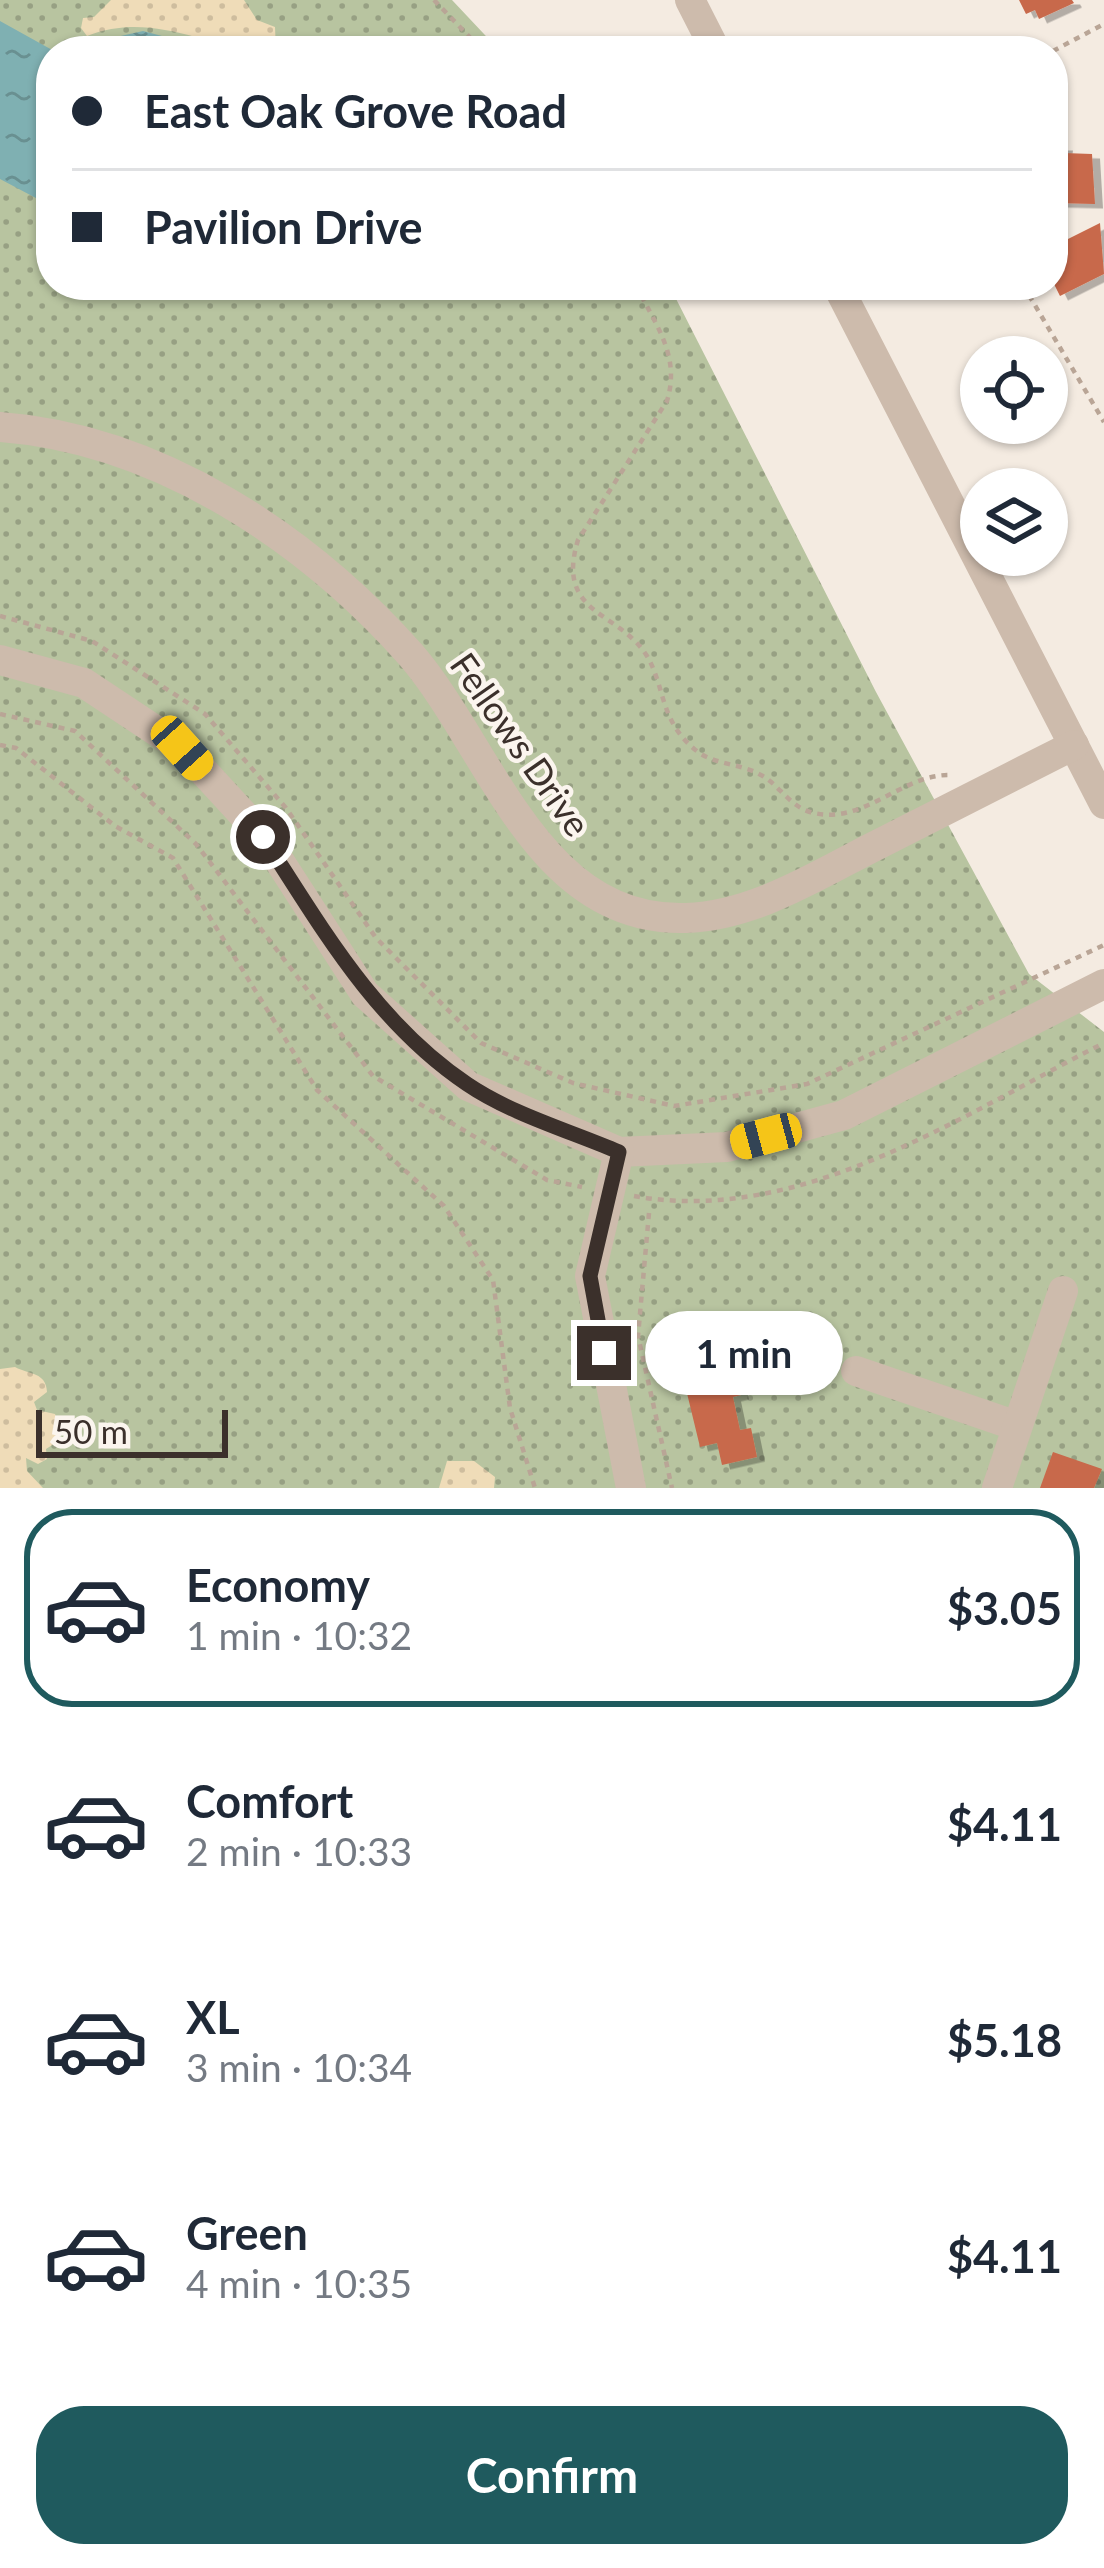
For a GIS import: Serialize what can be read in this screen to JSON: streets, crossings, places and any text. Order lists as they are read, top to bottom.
{
  "streets": {
    "street": ["Fellows Drive"]
  },
  "scale_bar": "50 m",
  "page": {
    "banner": ["East Oak Grove Road", "Pavilion Drive"],
    "bubble": "1 min",
    "scale": "50 m",
    "list": [
      {
        "name": "Economy",
        "note": "1 min · 10:32",
        "value": "$3.05"
      },
      {
        "name": "Comfort",
        "note": "2 min · 10:33",
        "value": "$4.11"
      },
      {
        "name": "XL",
        "note": "3 min · 10:34",
        "value": "$5.18"
      },
      {
        "name": "Green",
        "note": "4 min · 10:35",
        "value": "$4.11"
      }
    ],
    "buttons": "Confirm"
  }
}
